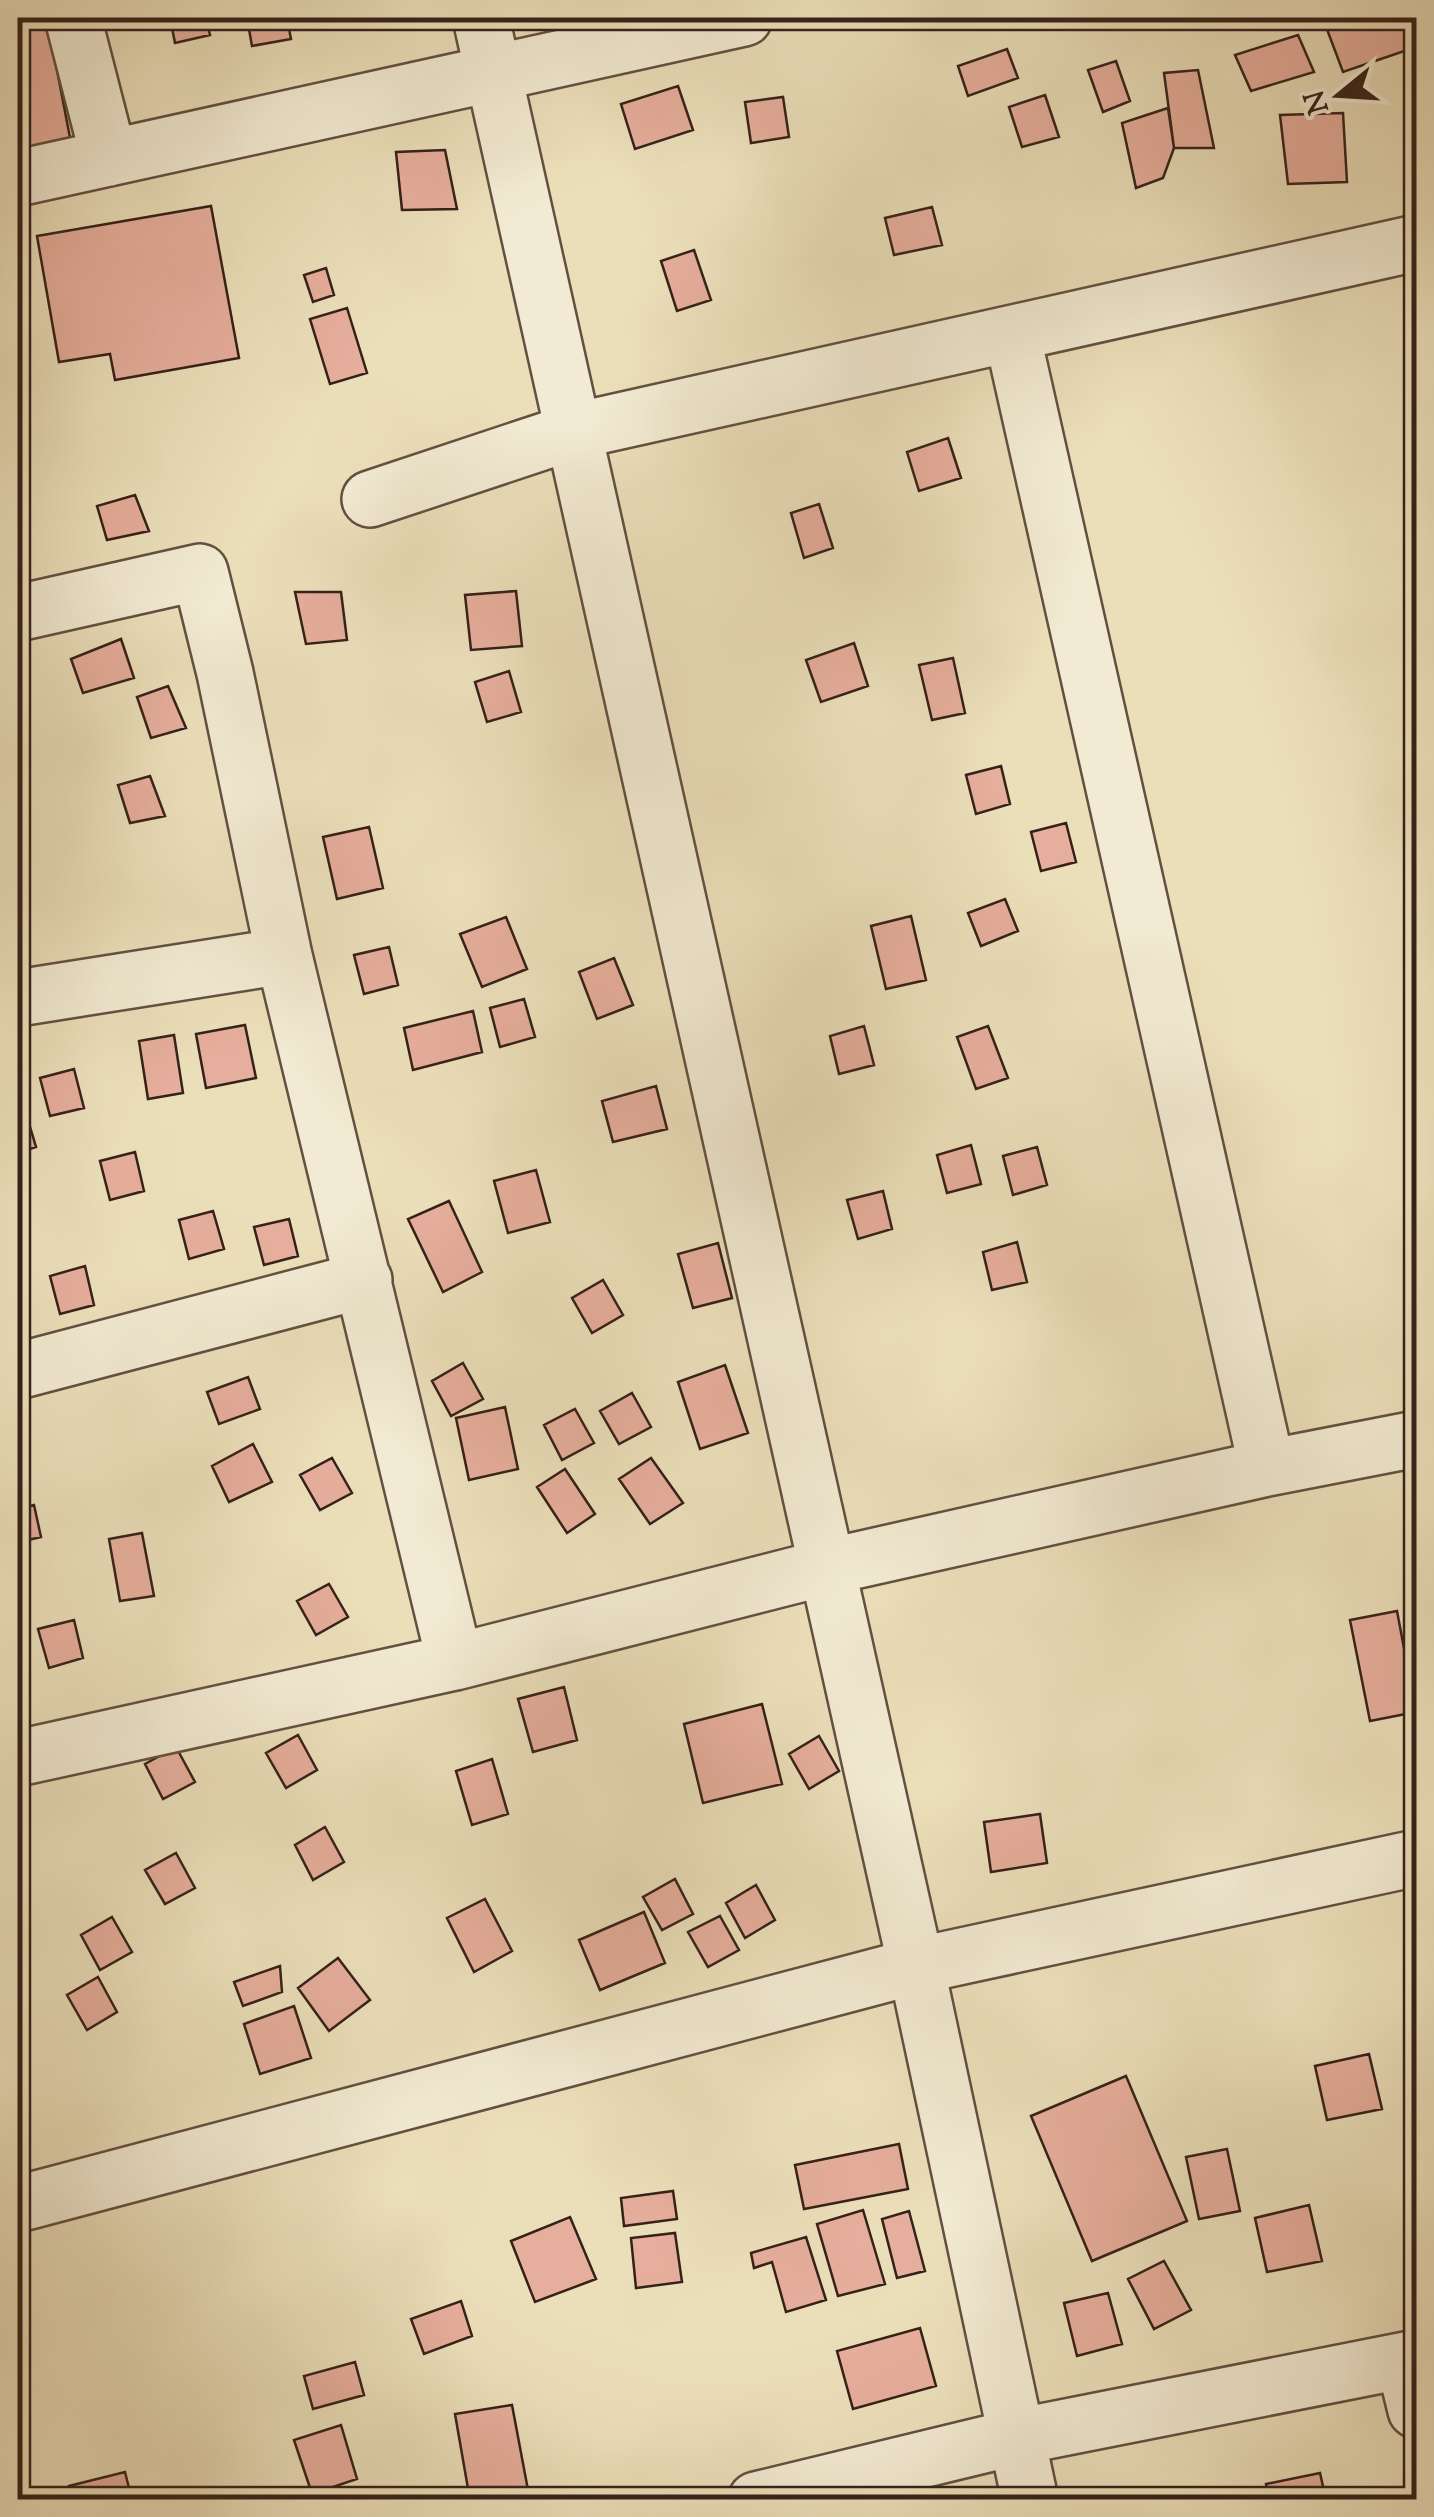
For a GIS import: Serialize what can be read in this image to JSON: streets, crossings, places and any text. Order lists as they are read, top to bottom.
{
  "north": "left"
}
